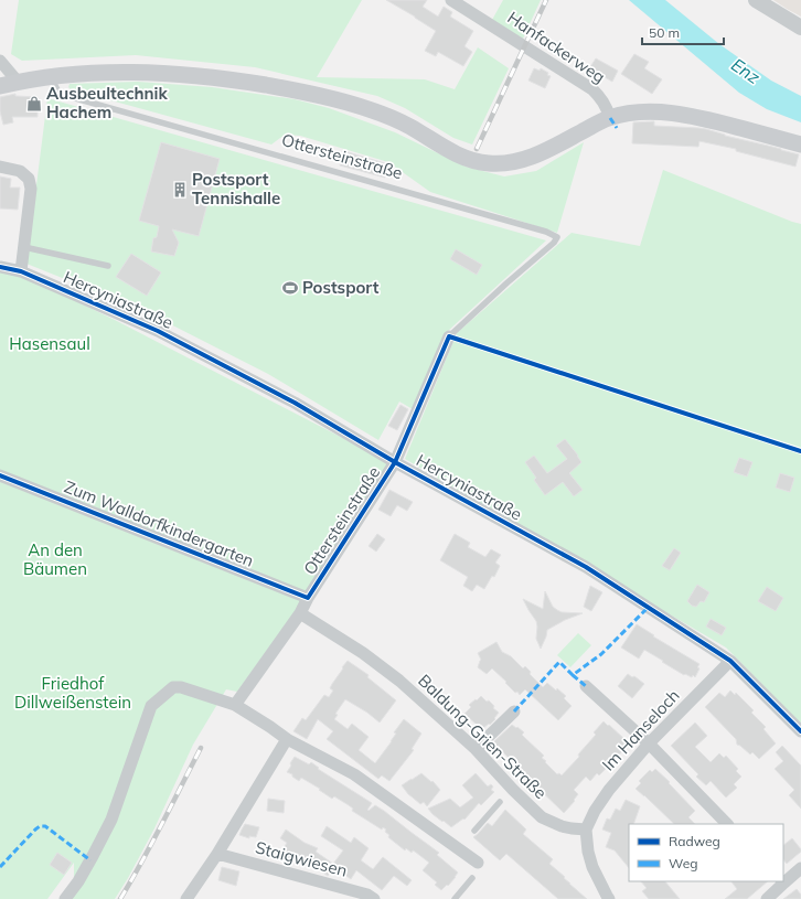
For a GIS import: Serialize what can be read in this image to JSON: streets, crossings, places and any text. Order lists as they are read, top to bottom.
{
  "streets": {
    "street": [
      "Hanfackerweg",
      "Ottersteinstraße",
      "Hercyniastraße",
      "Zum Walldorfkindergarten",
      "Im Hanseloch",
      "Baldung-Grien-Straße",
      "Staigwiesen"
    ]
  },
  "crossings": [
    ["Ottersteinstraße", "Hercyniastraße"],
    ["Ottersteinstraße", "Zum Walldorfkindergarten"],
    ["Ottersteinstraße", "Baldung-Grien-Straße"],
    ["Hercyniastraße", "Im Hanseloch"],
    ["Im Hanseloch", "Baldung-Grien-Straße"]
  ],
  "water": ["Enz"],
  "parks": ["Hasensaul", "An den Bäumen", "Friedhof Dillweißenstein"],
  "places": {
    "shop": ["Ausbeultechnik Hachem"],
    "building": ["Postsport Tennishalle"],
    "sports": ["Postsport"]
  },
  "legend": ["Radweg", "Weg"],
  "scale_bar": "50 m"
}
